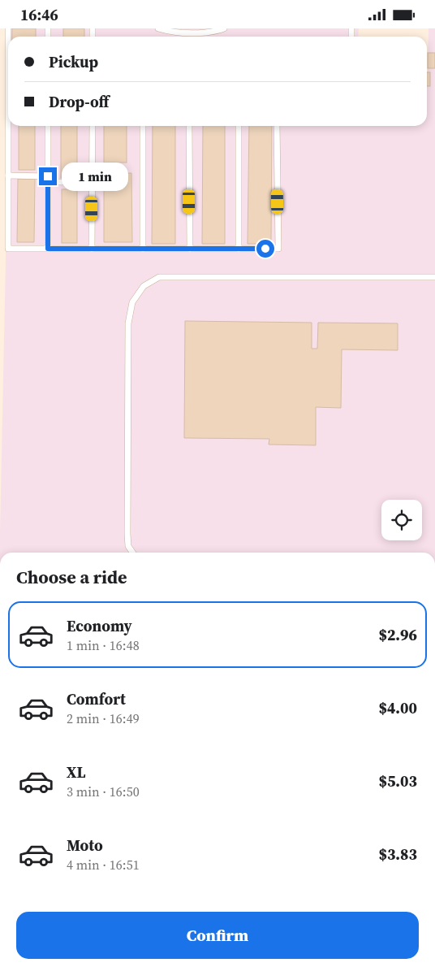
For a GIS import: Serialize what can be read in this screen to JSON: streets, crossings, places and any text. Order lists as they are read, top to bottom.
{
  "page": {
    "status": "16:46",
    "banner": ["Pickup", "Drop-off"],
    "bubble": "1 min",
    "heading": "Choose a ride",
    "list": [
      {
        "name": "Economy",
        "note": "1 min · 16:48",
        "value": "$2.96"
      },
      {
        "name": "Comfort",
        "note": "2 min · 16:49",
        "value": "$4.00"
      },
      {
        "name": "XL",
        "note": "3 min · 16:50",
        "value": "$5.03"
      },
      {
        "name": "Moto",
        "note": "4 min · 16:51",
        "value": "$3.83"
      }
    ],
    "buttons": "Confirm"
  }
}
